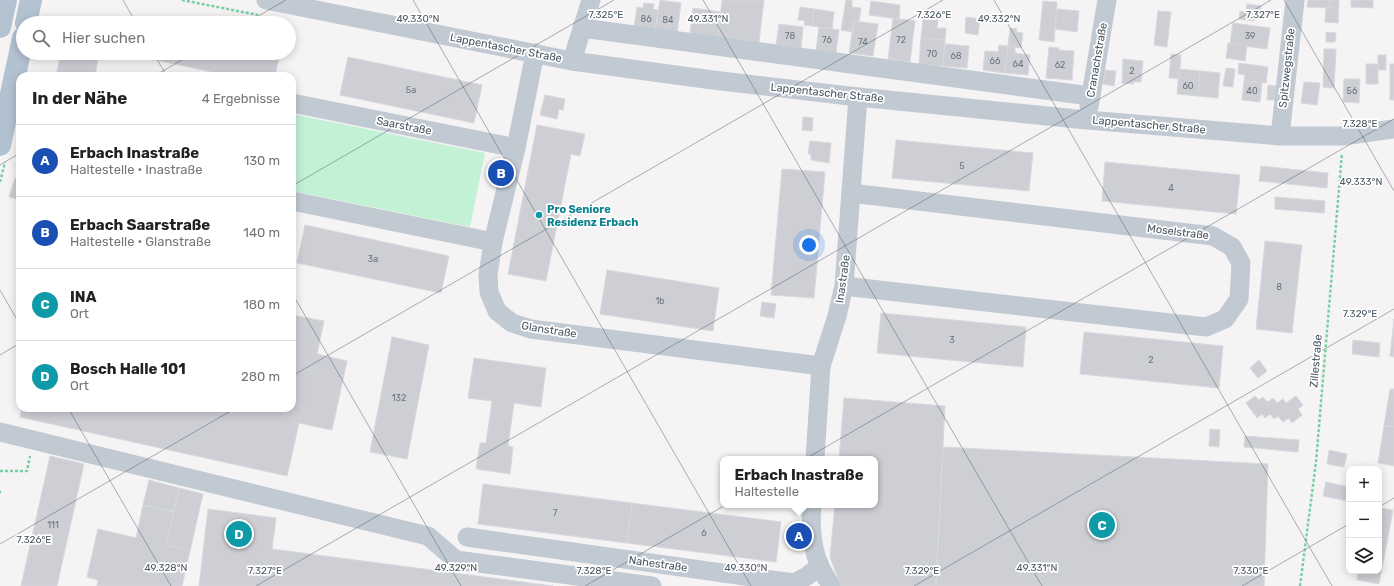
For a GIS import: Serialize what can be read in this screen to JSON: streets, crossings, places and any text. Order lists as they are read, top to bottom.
{
  "streets": {
    "street": [
      "Lappentascher Straße",
      "Cranachstraße",
      "Spitzwegstraße",
      "Saarstraße",
      "Moselstraße",
      "Inastraße",
      "Glanstraße",
      "Nahestraße"
    ],
    "path": ["Zillestraße"]
  },
  "crossings": [
    ["Lappentascher Straße", "Cranachstraße"],
    ["Lappentascher Straße", "Spitzwegstraße"],
    ["Lappentascher Straße", "Inastraße"],
    ["Lappentascher Straße", "Glanstraße"],
    ["Lappentascher Straße", "Zillestraße"],
    ["Saarstraße", "Glanstraße"],
    ["Moselstraße", "Inastraße"],
    ["Inastraße", "Glanstraße"]
  ],
  "places": ["Pro Seniore Residenz Erbach"],
  "house_numbers": [
    "86",
    "84",
    "78",
    "39",
    "76",
    "72",
    "74",
    "70",
    "68",
    "66",
    "64",
    "62",
    "2",
    "60",
    "5a",
    "40",
    "56",
    "5",
    "4",
    "3a",
    "8",
    "1b",
    "3",
    "2",
    "132",
    "7",
    "111",
    "6"
  ],
  "page": {
    "search": "Hier suchen",
    "heading": ["In der Nähe", "4 Ergebnisse"],
    "list": [
      {
        "mark": "A",
        "name": "Erbach Inastraße",
        "note": "Haltestelle · Inastraße",
        "value": "130 m"
      },
      {
        "mark": "B",
        "name": "Erbach Saarstraße",
        "note": "Haltestelle · Glanstraße",
        "value": "140 m"
      },
      {
        "mark": "C",
        "name": "INA",
        "note": "Ort",
        "value": "180 m"
      },
      {
        "mark": "D",
        "name": "Bosch Halle 101",
        "note": "Ort",
        "value": "280 m"
      }
    ],
    "pins": [
      "B",
      "C",
      "D",
      "A"
    ],
    "popup": ["Erbach Inastraße", "Haltestelle"],
    "map_buttons": ["+", "−"]
  },
  "coordinates": [
    "7.325°E",
    "7.326°E",
    "7.327°E",
    "49.330°N",
    "49.331°N",
    "49.332°N",
    "7.328°E",
    "49.333°N",
    "7.329°E",
    "49.328°N",
    "49.329°N",
    "7.330°E"
  ]
}
